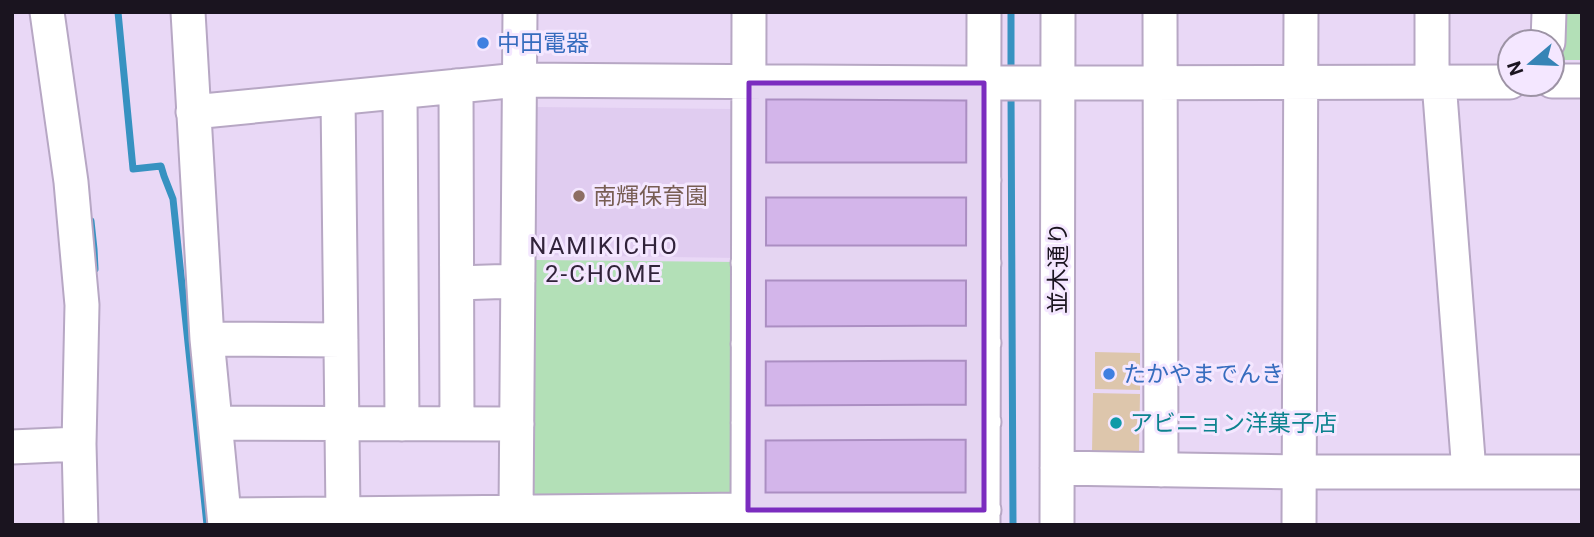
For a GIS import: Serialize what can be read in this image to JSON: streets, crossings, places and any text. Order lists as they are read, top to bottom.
{
  "streets": {
    "street": ["並木通り"]
  },
  "districts": ["NAMIKICHO 2-CHOME"],
  "places": [
    "中田電器",
    "南輝保育園",
    "たかやまでんき",
    "アビニョン洋菓子店"
  ],
  "north": "left"
}
